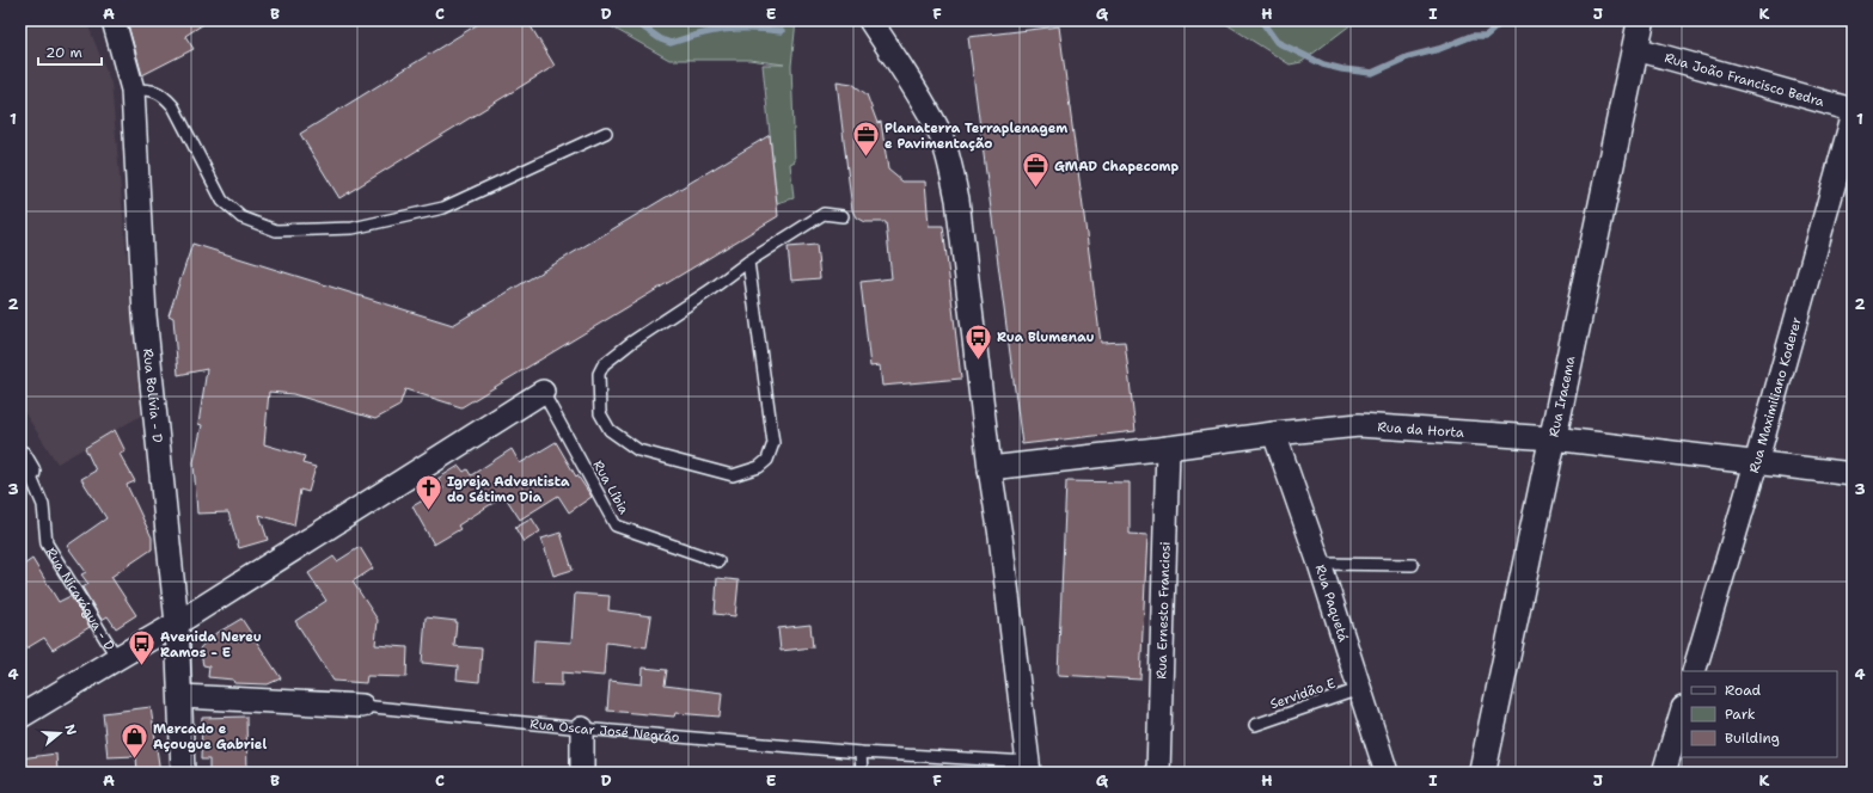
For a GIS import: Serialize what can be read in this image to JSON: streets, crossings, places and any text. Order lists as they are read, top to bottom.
{
  "streets": {
    "street": [
      "Rua João Francisco Bedra",
      "Rua Bolívia - D",
      "Rua Maximiliano Koderer",
      "Rua Iracema",
      "Rua da Horta",
      "Rua Paquetá",
      "Rua Ernesto Franciosi",
      "Rua Oscar José Negrão"
    ],
    "lane": ["Rua Líbia", "Rua Nicarágua - D", "Servidão E"]
  },
  "crossings": [
    ["Rua João Francisco Bedra", "Rua Iracema"],
    ["Rua Bolívia - D", "Rua Oscar José Negrão"],
    ["Rua Maximiliano Koderer", "Rua da Horta"],
    ["Rua Iracema", "Rua da Horta"],
    ["Rua da Horta", "Rua Paquetá"],
    ["Rua da Horta", "Rua Ernesto Franciosi"],
    ["Rua Paquetá", "Servidão E"]
  ],
  "places": {
    "office": ["Planaterra Terraplenagem e Pavimentação", "GMAD Chapecomp"],
    "bus stop": ["Rua Blumenau", "Avenida Nereu Ramos - E"],
    "church": ["Igreja Adventista do Sétimo Dia"],
    "shop": ["Mercado e Açougue Gabriel"]
  },
  "legend": ["Road", "Park", "Building"],
  "scale_bar": "20 m",
  "north": "right",
  "grid": {
    "columns": [
      "A",
      "B",
      "C",
      "D",
      "E",
      "F",
      "G",
      "H",
      "I",
      "J",
      "K"
    ],
    "rows": [
      "1",
      "2",
      "3",
      "4"
    ]
  }
}
